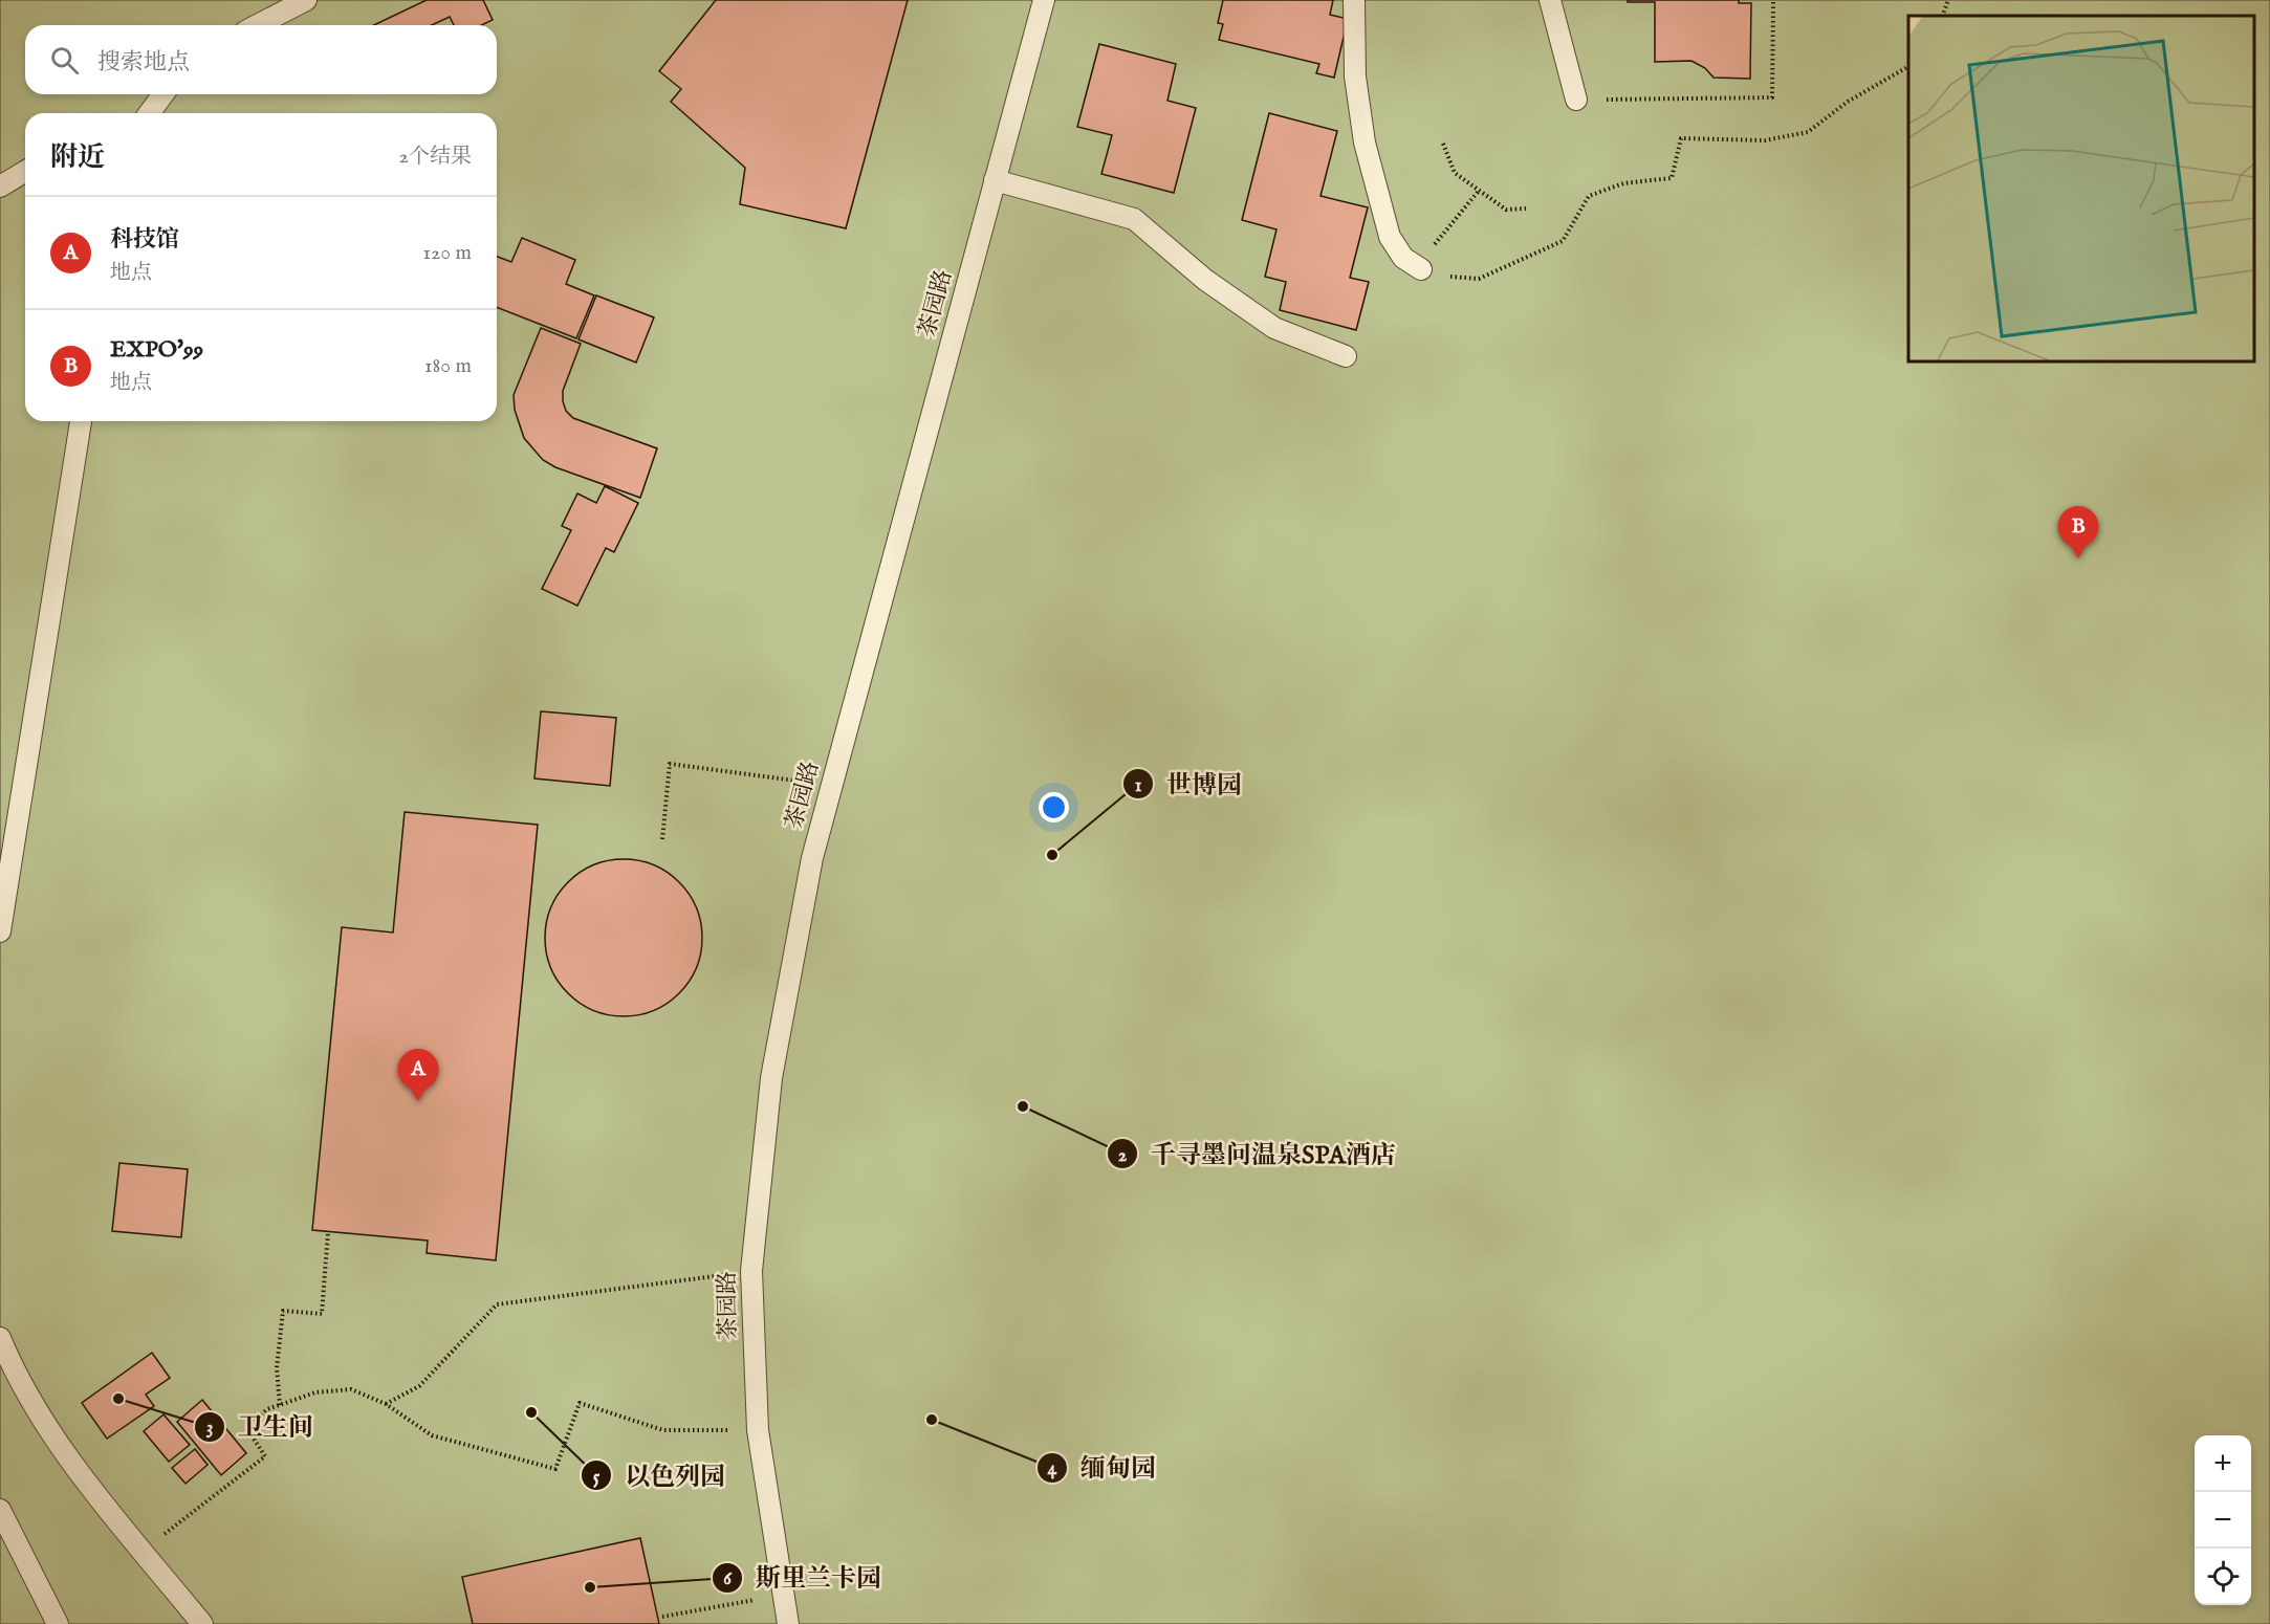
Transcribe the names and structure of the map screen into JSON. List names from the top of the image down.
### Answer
{
  "streets": {
    "lane": ["茶园路"]
  },
  "places": [
    "世博园",
    "千寻墨问温泉SPA酒店",
    "卫生间",
    "以色列园",
    "缅甸园",
    "斯里兰卡园"
  ],
  "page": {
    "search": "搜索地点",
    "heading": ["附近", "2个结果"],
    "list": [
      {
        "mark": "A",
        "name": "科技馆",
        "note": "地点",
        "value": "120 m"
      },
      {
        "mark": "B",
        "name": "EXPO'99",
        "note": "地点",
        "value": "180 m"
      }
    ],
    "pins": ["B", "A"],
    "map_buttons": ["+", "−"]
  }
}
